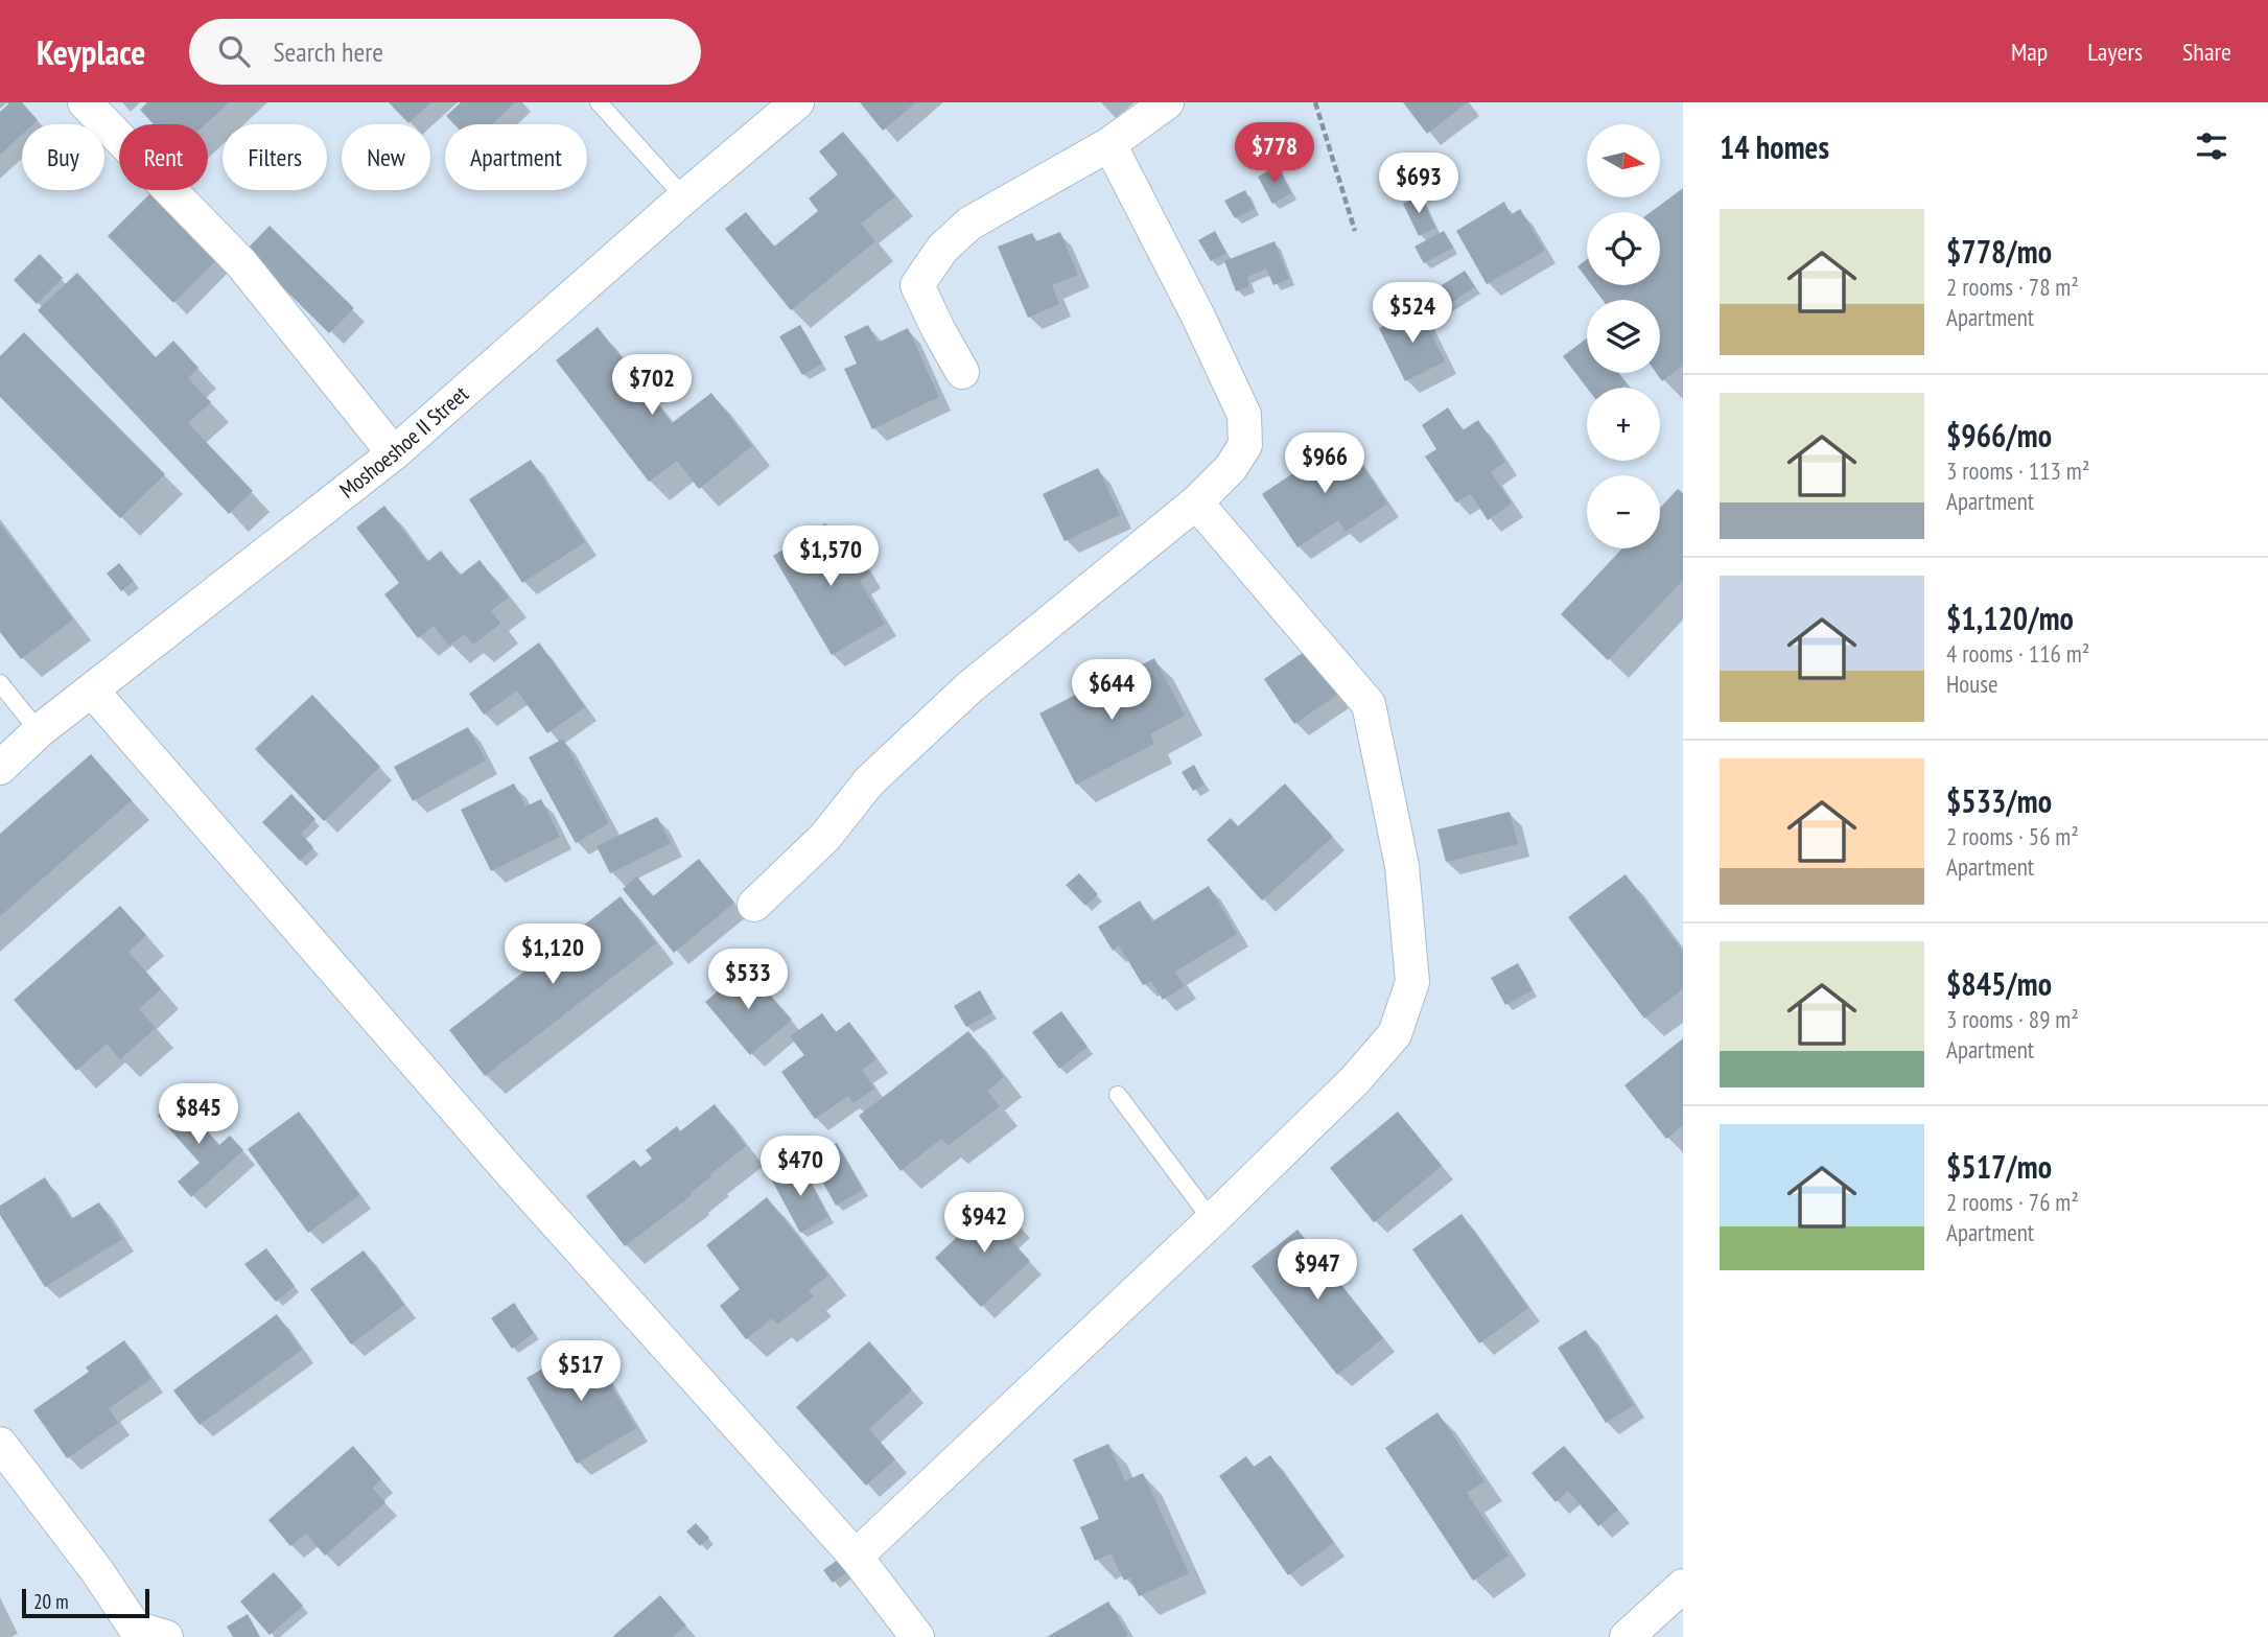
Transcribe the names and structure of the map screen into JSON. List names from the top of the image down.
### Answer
{
  "streets": {
    "street": ["Moshoeshoe II Street"]
  },
  "scale_bar": "20 m",
  "north": "right",
  "page": {
    "header": "Keyplace",
    "search": "Search here",
    "nav": ["Map", "Layers", "Share"],
    "heading": "14 homes",
    "price": [
      "$778",
      "$693",
      "$524",
      "$702",
      "$966",
      "$1,570",
      "$644",
      "$1,120",
      "$533",
      "$845",
      "$470",
      "$942",
      "$947",
      "$517"
    ],
    "map_buttons": ["+", "−"],
    "chip": [
      "Buy",
      "Rent",
      "Filters",
      "New",
      "Apartment"
    ],
    "list": [
      {
        "name": "$778/mo",
        "note": "2 rooms · 78 m² · Apartment"
      },
      {
        "name": "$966/mo",
        "note": "3 rooms · 113 m² · Apartment"
      },
      {
        "name": "$1,120/mo",
        "note": "4 rooms · 116 m² · House"
      },
      {
        "name": "$533/mo",
        "note": "2 rooms · 56 m² · Apartment"
      },
      {
        "name": "$845/mo",
        "note": "3 rooms · 89 m² · Apartment"
      },
      {
        "name": "$517/mo",
        "note": "2 rooms · 76 m² · Apartment"
      }
    ],
    "scale": "20 m"
  }
}
